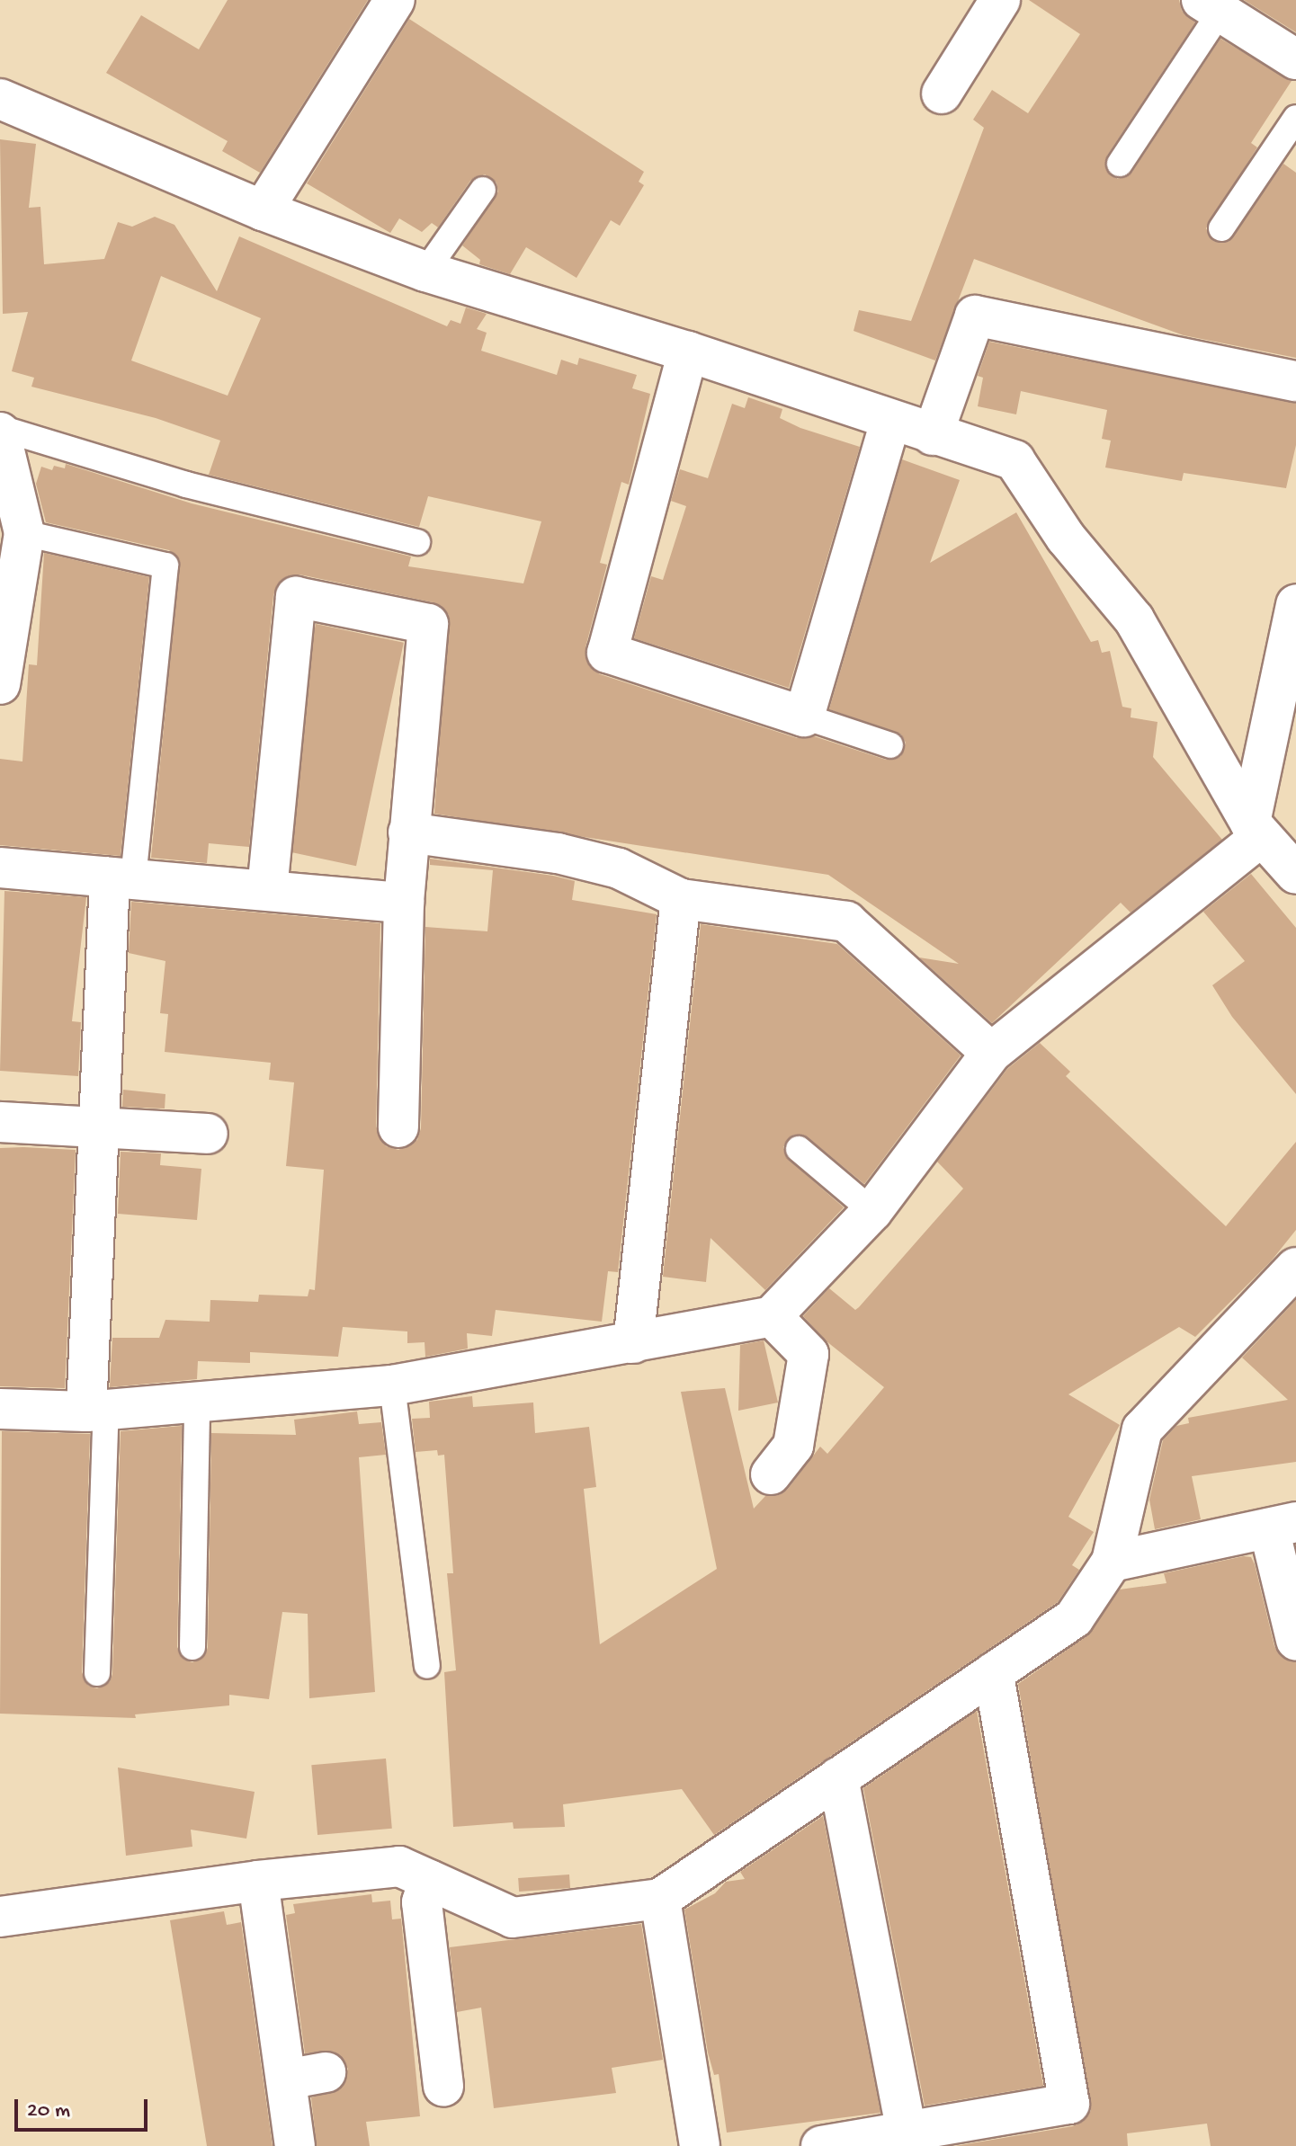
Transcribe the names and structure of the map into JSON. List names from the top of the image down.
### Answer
{
  "scale_bar": "20 m"
}
